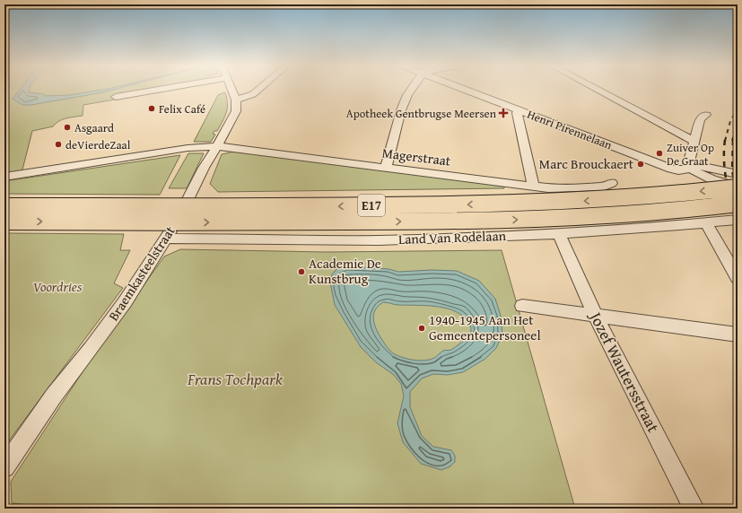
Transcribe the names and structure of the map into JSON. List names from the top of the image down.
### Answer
{
  "streets": {
    "highway": ["E17"],
    "street": [
      "Henri Pirennelaan",
      "Magerstraat",
      "Land Van Rodelaan",
      "Braemkasteelstraat",
      "Jozef Wautersstraat"
    ]
  },
  "crossings": [
    ["Magerstraat", "Braemkasteelstraat"],
    ["Land Van Rodelaan", "Braemkasteelstraat"],
    ["Land Van Rodelaan", "Jozef Wautersstraat"]
  ],
  "parks": ["Voordries", "Frans Tochpark"],
  "places": {
    "other": [
      "Felix Café",
      "Asgaard",
      "deVierdeZaal",
      "Zuiver Op De Graat",
      "Marc Brouckaert",
      "Academie De Kunstbrug",
      "1940-1945 Aan Het Gemeentepersoneel"
    ],
    "health": ["Apotheek Gentbrugse Meersen"]
  }
}
